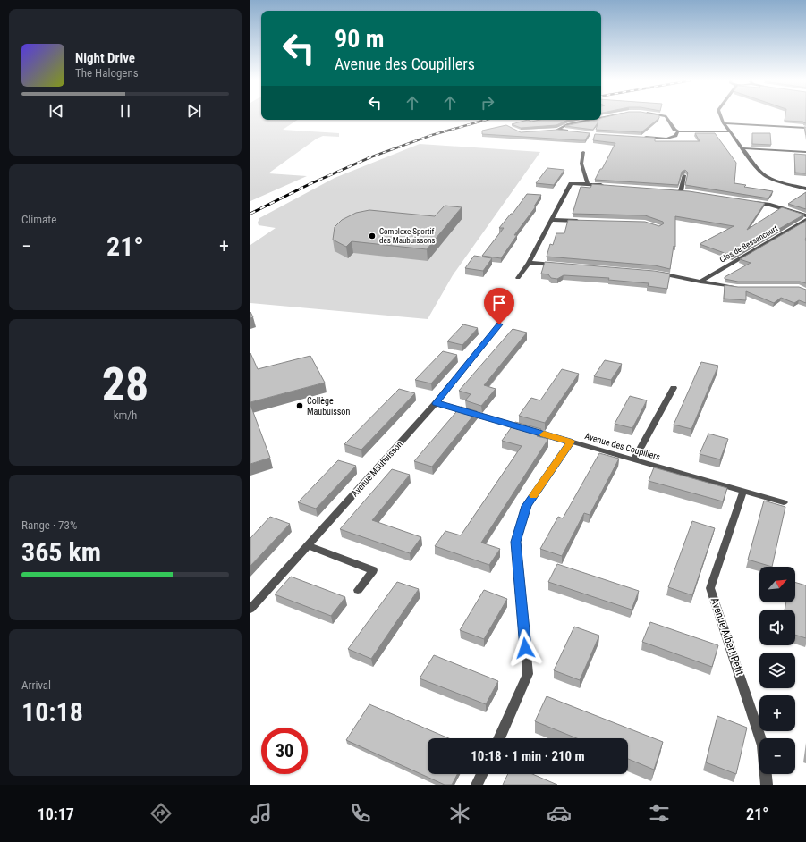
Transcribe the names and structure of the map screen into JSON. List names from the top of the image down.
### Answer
{
  "streets": {
    "street": [
      "Clos de Bessancourt",
      "Avenue des Coupillers",
      "Avenue Maubuisson",
      "Avenue Albert Petit"
    ]
  },
  "crossings": [
    ["Avenue des Coupillers", "Avenue Maubuisson"],
    ["Avenue des Coupillers", "Avenue Albert Petit"]
  ],
  "places": ["Complexe Sportif des Maubuissons", "Collège Maubuisson"],
  "north": "top right",
  "page": {
    "turn": ["90 m", "Avenue des Coupillers"],
    "song": ["Night Drive", "The Halogens"],
    "tile": [
      "Climate",
      ["28", "km/h"],
      ["Range · 73%", "365 km"],
      ["Arrival", "10:18"]
    ],
    "heat": ["−", "21°", "+"],
    "map_buttons": ["+", "−"],
    "limit": "30",
    "trip": "10:18 · 1 min · 210 m",
    "tabs": ["10:17", "21°"]
  }
}
